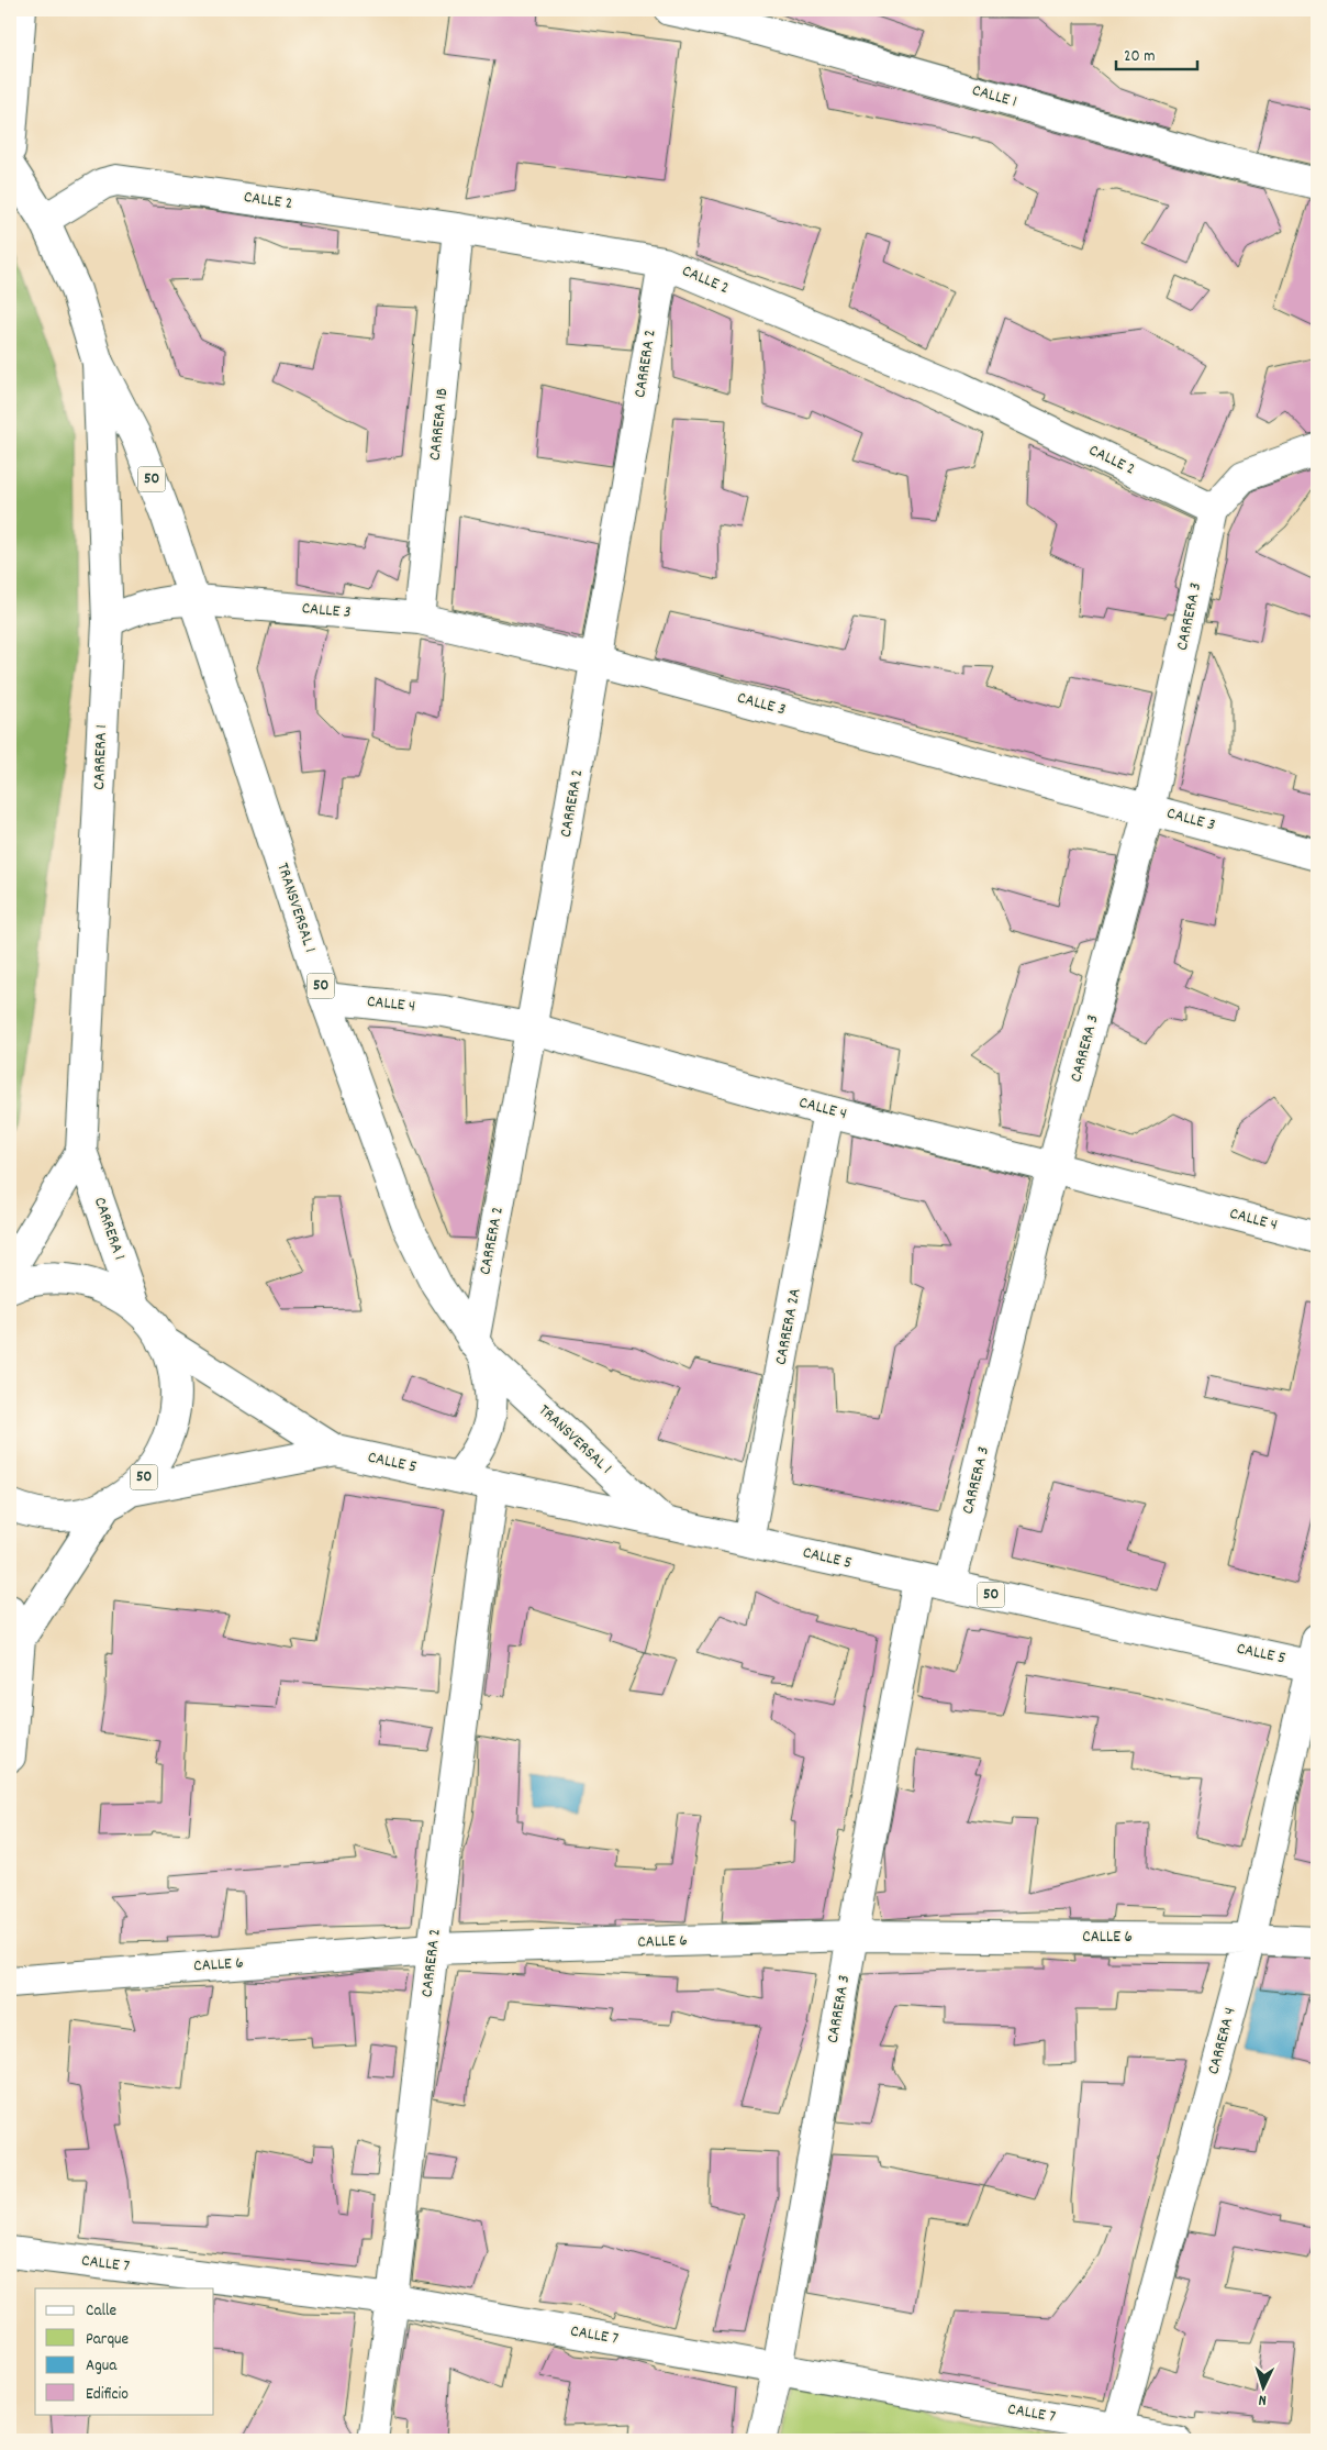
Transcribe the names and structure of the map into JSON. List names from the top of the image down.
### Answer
{
  "streets": {
    "main road": [
      "CALLE 1",
      "CALLE 2",
      "CARRERA 2",
      "CARRERA 1B",
      "50",
      "CALLE 3",
      "CARRERA 3",
      "CARRERA 1",
      "TRANSVERSAL 1",
      "CALLE 4",
      "CARRERA 2A",
      "CALLE 5",
      "CALLE 6",
      "CARRERA 4",
      "CALLE 7"
    ]
  },
  "crossings": [
    ["CALLE 2", "CARRERA 2"],
    ["CALLE 2", "CARRERA 1B"],
    ["CALLE 2", "50"],
    ["CALLE 2", "CARRERA 3"],
    ["CARRERA 2", "CALLE 3"],
    ["CARRERA 2", "TRANSVERSAL 1"],
    ["CARRERA 2", "CALLE 4"],
    ["CARRERA 2", "CALLE 5"],
    ["CARRERA 2", "CALLE 6"],
    ["CARRERA 2", "CALLE 7"],
    ["CARRERA 1B", "CALLE 3"],
    ["50", "CARRERA 1"],
    ["50", "TRANSVERSAL 1"],
    ["50", "CALLE 5"],
    ["CALLE 3", "CARRERA 3"],
    ["CALLE 3", "TRANSVERSAL 1"],
    ["CARRERA 3", "CALLE 4"],
    ["CARRERA 3", "CALLE 5"],
    ["CARRERA 3", "CALLE 6"],
    ["CARRERA 3", "CALLE 7"],
    ["CARRERA 1", "TRANSVERSAL 1"],
    ["TRANSVERSAL 1", "CALLE 4"],
    ["TRANSVERSAL 1", "CALLE 5"],
    ["CALLE 4", "CARRERA 2A"],
    ["CARRERA 2A", "CALLE 5"],
    ["CALLE 5", "CARRERA 4"],
    ["CALLE 6", "CARRERA 4"],
    ["CARRERA 4", "CALLE 7"]
  ],
  "legend": [
    "Calle",
    "Parque",
    "Agua",
    "Edificio"
  ],
  "scale_bar": "20 m",
  "north": "bottom"
}
